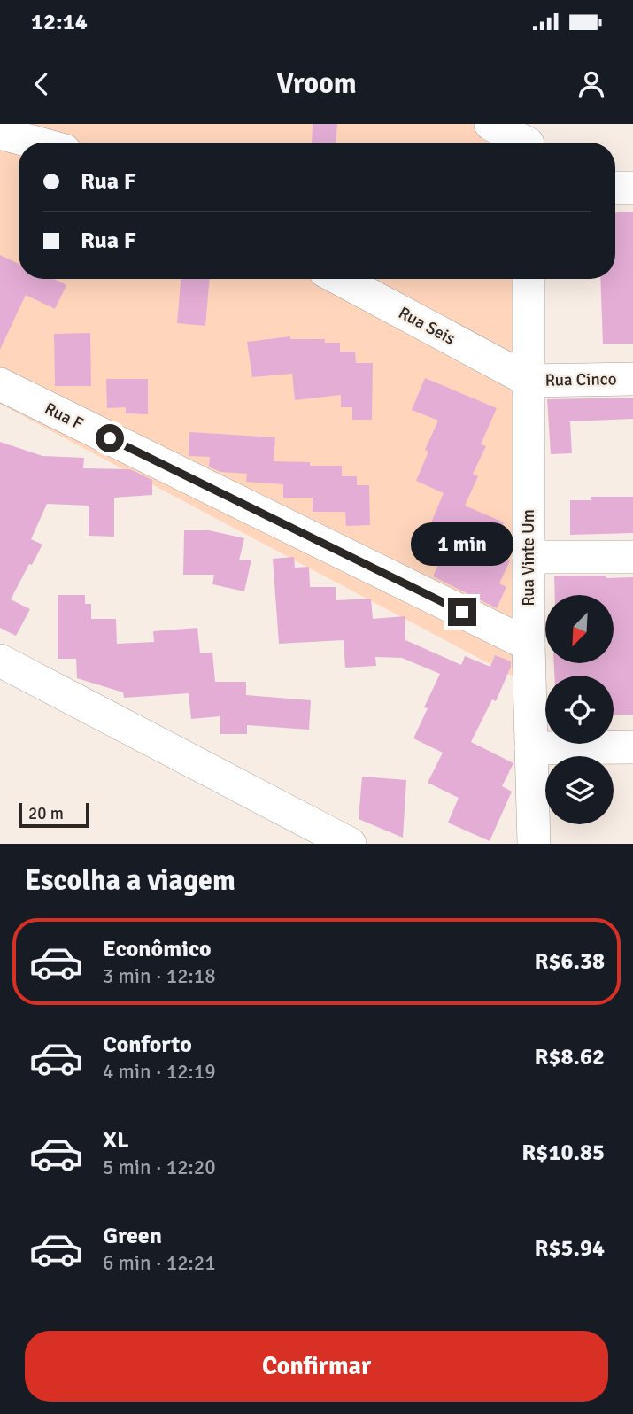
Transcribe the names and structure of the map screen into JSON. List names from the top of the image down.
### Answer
{
  "streets": {
    "street": [
      "Rua Seis",
      "Rua Cinco",
      "Rua F",
      "Rua Vinte Um"
    ]
  },
  "crossings": [
    ["Rua Seis", "Rua Cinco"],
    ["Rua Seis", "Rua Vinte Um"],
    ["Rua Cinco", "Rua Vinte Um"],
    ["Rua F", "Rua Vinte Um"]
  ],
  "scale_bar": "20 m",
  "north": "bottom left",
  "page": {
    "status": "12:14",
    "header": "Vroom",
    "banner": ["Rua F", "Rua F"],
    "bubble": "1 min",
    "scale": "20 m",
    "heading": "Escolha a viagem",
    "list": [
      {
        "name": "Econômico",
        "note": "3 min · 12:18",
        "value": "R$6.38"
      },
      {
        "name": "Conforto",
        "note": "4 min · 12:19",
        "value": "R$8.62"
      },
      {
        "name": "XL",
        "note": "5 min · 12:20",
        "value": "R$10.85"
      },
      {
        "name": "Green",
        "note": "6 min · 12:21",
        "value": "R$5.94"
      }
    ],
    "buttons": "Confirmar"
  }
}
